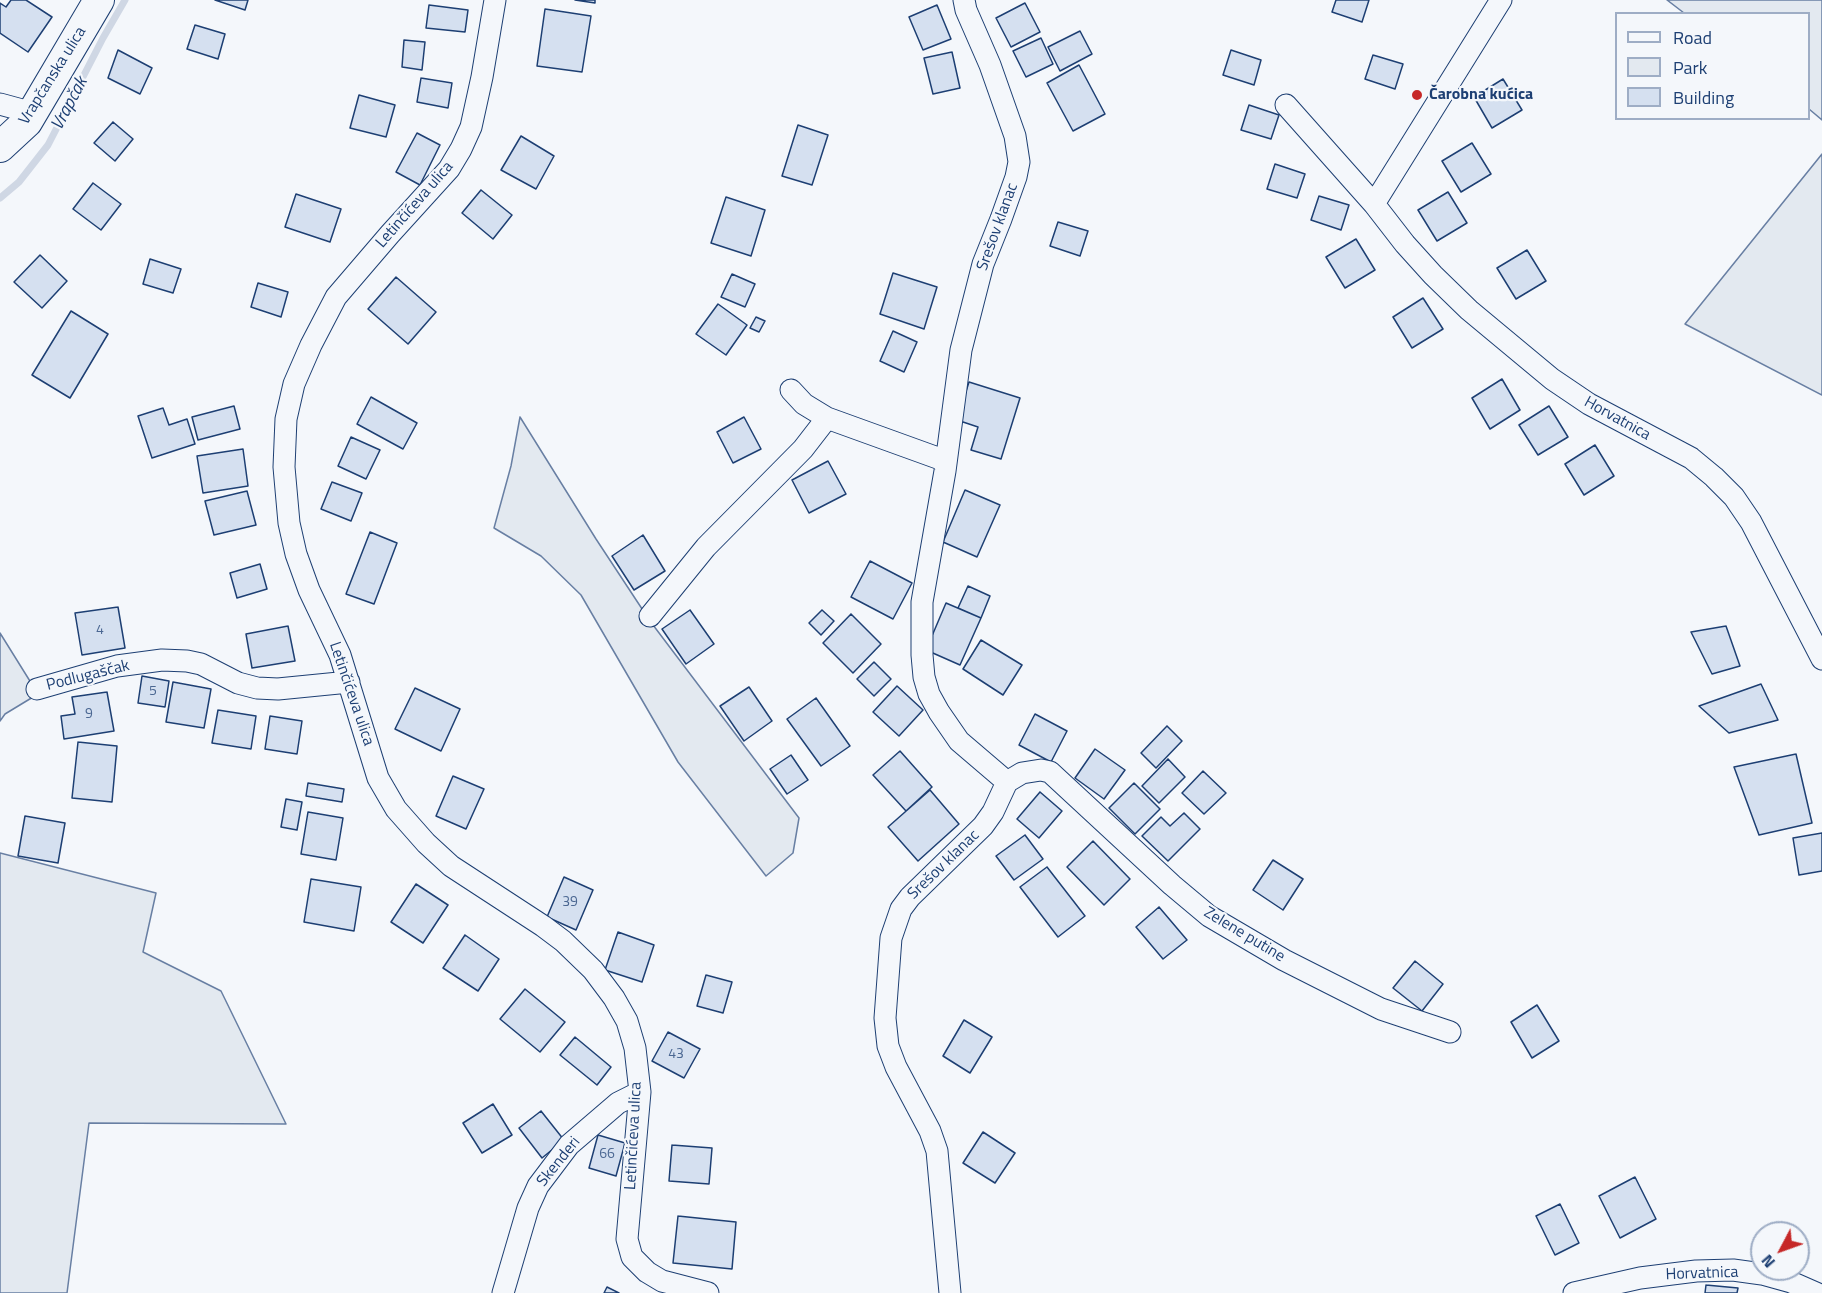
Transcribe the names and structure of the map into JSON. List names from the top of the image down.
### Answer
{
  "streets": {
    "street": [
      "Vrapčanska ulica",
      "Letinčićeva ulica",
      "Srešov klanac",
      "Horvatnica",
      "Podlugaščak",
      "Zelene putine",
      "Skenderi"
    ]
  },
  "crossings": [
    ["Letinčićeva ulica", "Podlugaščak"],
    ["Letinčićeva ulica", "Skenderi"],
    ["Srešov klanac", "Zelene putine"]
  ],
  "water": ["Vrapčak"],
  "places": ["Čarobna kućica"],
  "house_numbers": [
    "4",
    "5",
    "9",
    "39",
    "43",
    "66"
  ],
  "legend": ["Road", "Park", "Building"],
  "north": "bottom left"
}
